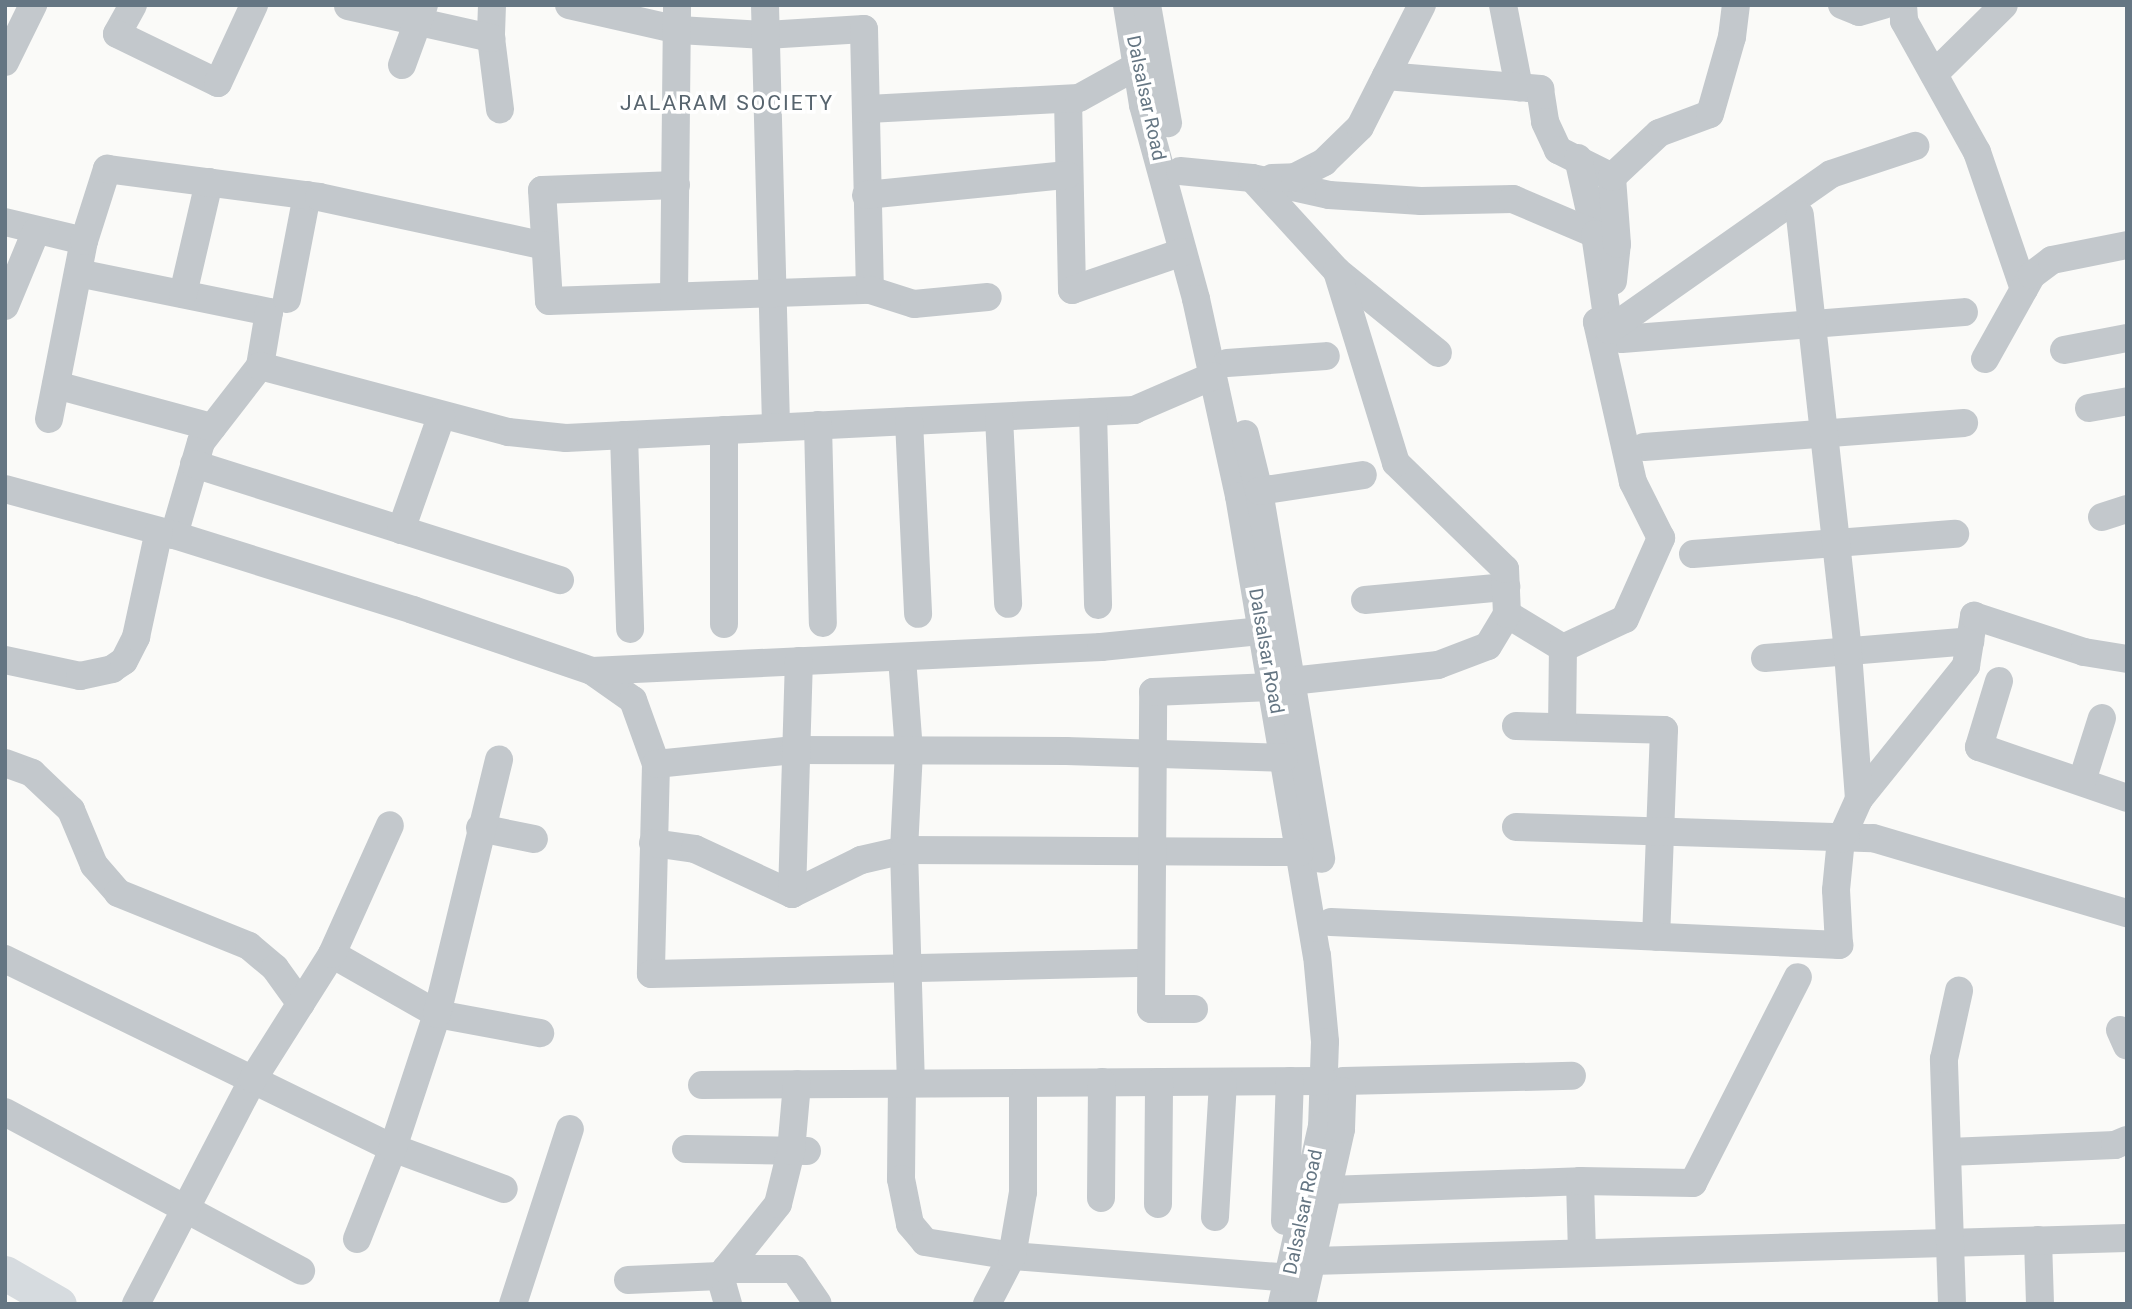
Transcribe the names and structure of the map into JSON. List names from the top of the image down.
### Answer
{
  "streets": {
    "street": ["Dalsalsar Road"]
  },
  "districts": ["JALARAM SOCIETY"]
}
